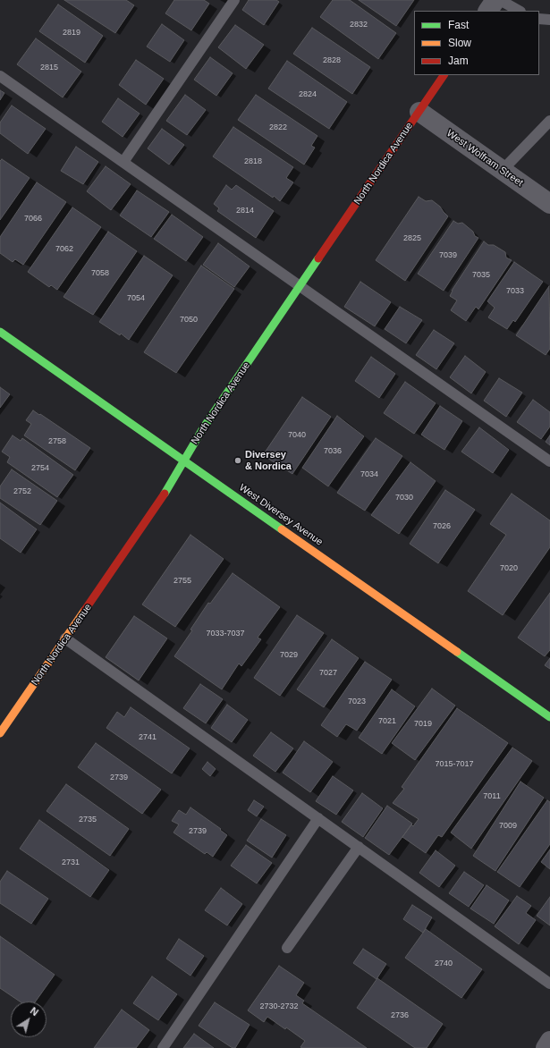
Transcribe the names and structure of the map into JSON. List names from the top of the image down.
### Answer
{
  "streets": {
    "street": ["West Wolfram Street", "North Nordica Avenue", "West Diversey Avenue"]
  },
  "crossings": [
    ["West Wolfram Street", "North Nordica Avenue"],
    ["North Nordica Avenue", "West Diversey Avenue"]
  ],
  "places": ["Diversey & Nordica"],
  "house_numbers": [
    "2832",
    "2819",
    "2828",
    "2815",
    "2824",
    "2822",
    "2818",
    "2814",
    "7066",
    "2825",
    "7062",
    "7039",
    "7058",
    "7035",
    "7033",
    "7054",
    "7050",
    "7040",
    "2758",
    "7036",
    "2754",
    "7034",
    "2752",
    "7030",
    "7026",
    "7020",
    "2755",
    "7033-7037",
    "7029",
    "7027",
    "7023",
    "7021",
    "7019",
    "2741",
    "7015-7017",
    "2739",
    "7011",
    "2735",
    "7009",
    "2739",
    "2731",
    "2740",
    "2730-2732",
    "2736"
  ],
  "legend": ["Fast", "Slow", "Jam"],
  "north": "top right"
}
